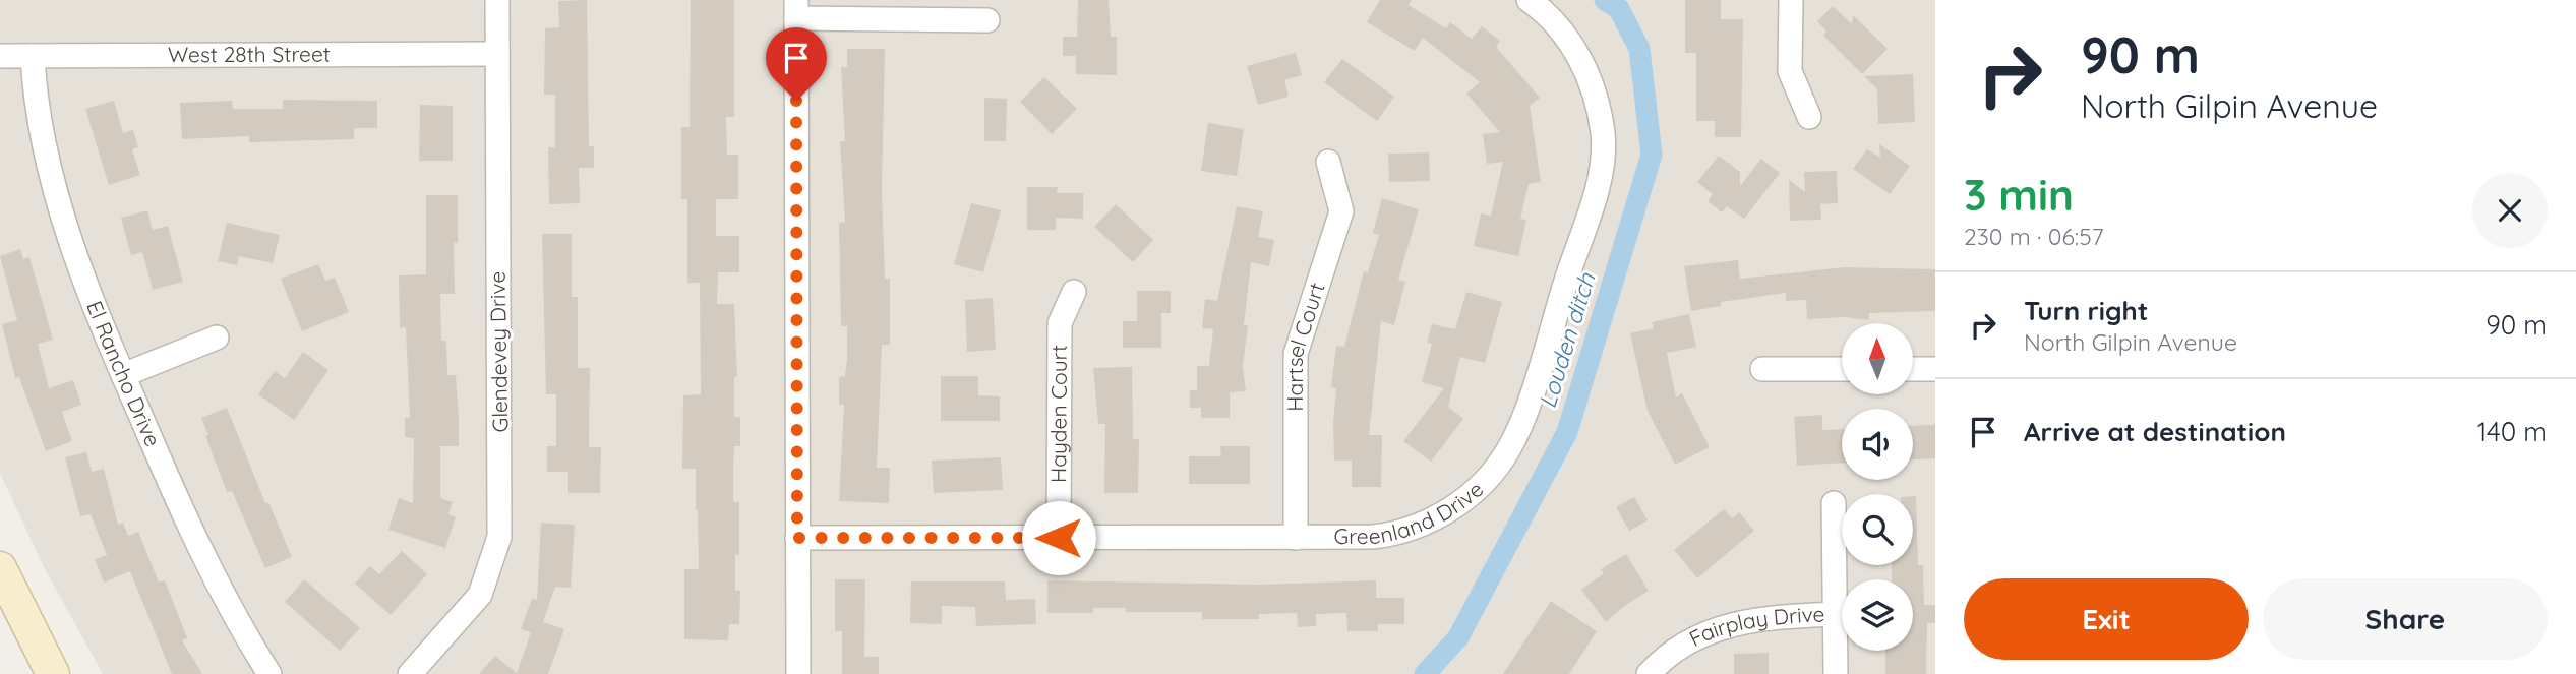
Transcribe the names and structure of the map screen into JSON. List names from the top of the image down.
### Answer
{
  "streets": {
    "street": [
      "West 28th Street",
      "Hartsel Court",
      "Glendevey Drive",
      "El Rancho Drive",
      "Hayden Court",
      "Greenland Drive",
      "Fairplay Drive"
    ]
  },
  "crossings": [
    ["West 28th Street", "Glendevey Drive"],
    ["West 28th Street", "El Rancho Drive"],
    ["Hartsel Court", "Greenland Drive"],
    ["Hayden Court", "Greenland Drive"]
  ],
  "water": ["Louden ditch"],
  "north": "top",
  "page": {
    "turn": ["90 m", "North Gilpin Avenue"],
    "heading": ["3 min", "230 m · 06:57"],
    "list": [
      {
        "name": "Turn right",
        "note": "North Gilpin Avenue",
        "value": "90 m"
      },
      {
        "name": "Arrive at destination",
        "value": "140 m"
      }
    ],
    "buttons": ["Exit", "Share"]
  }
}
